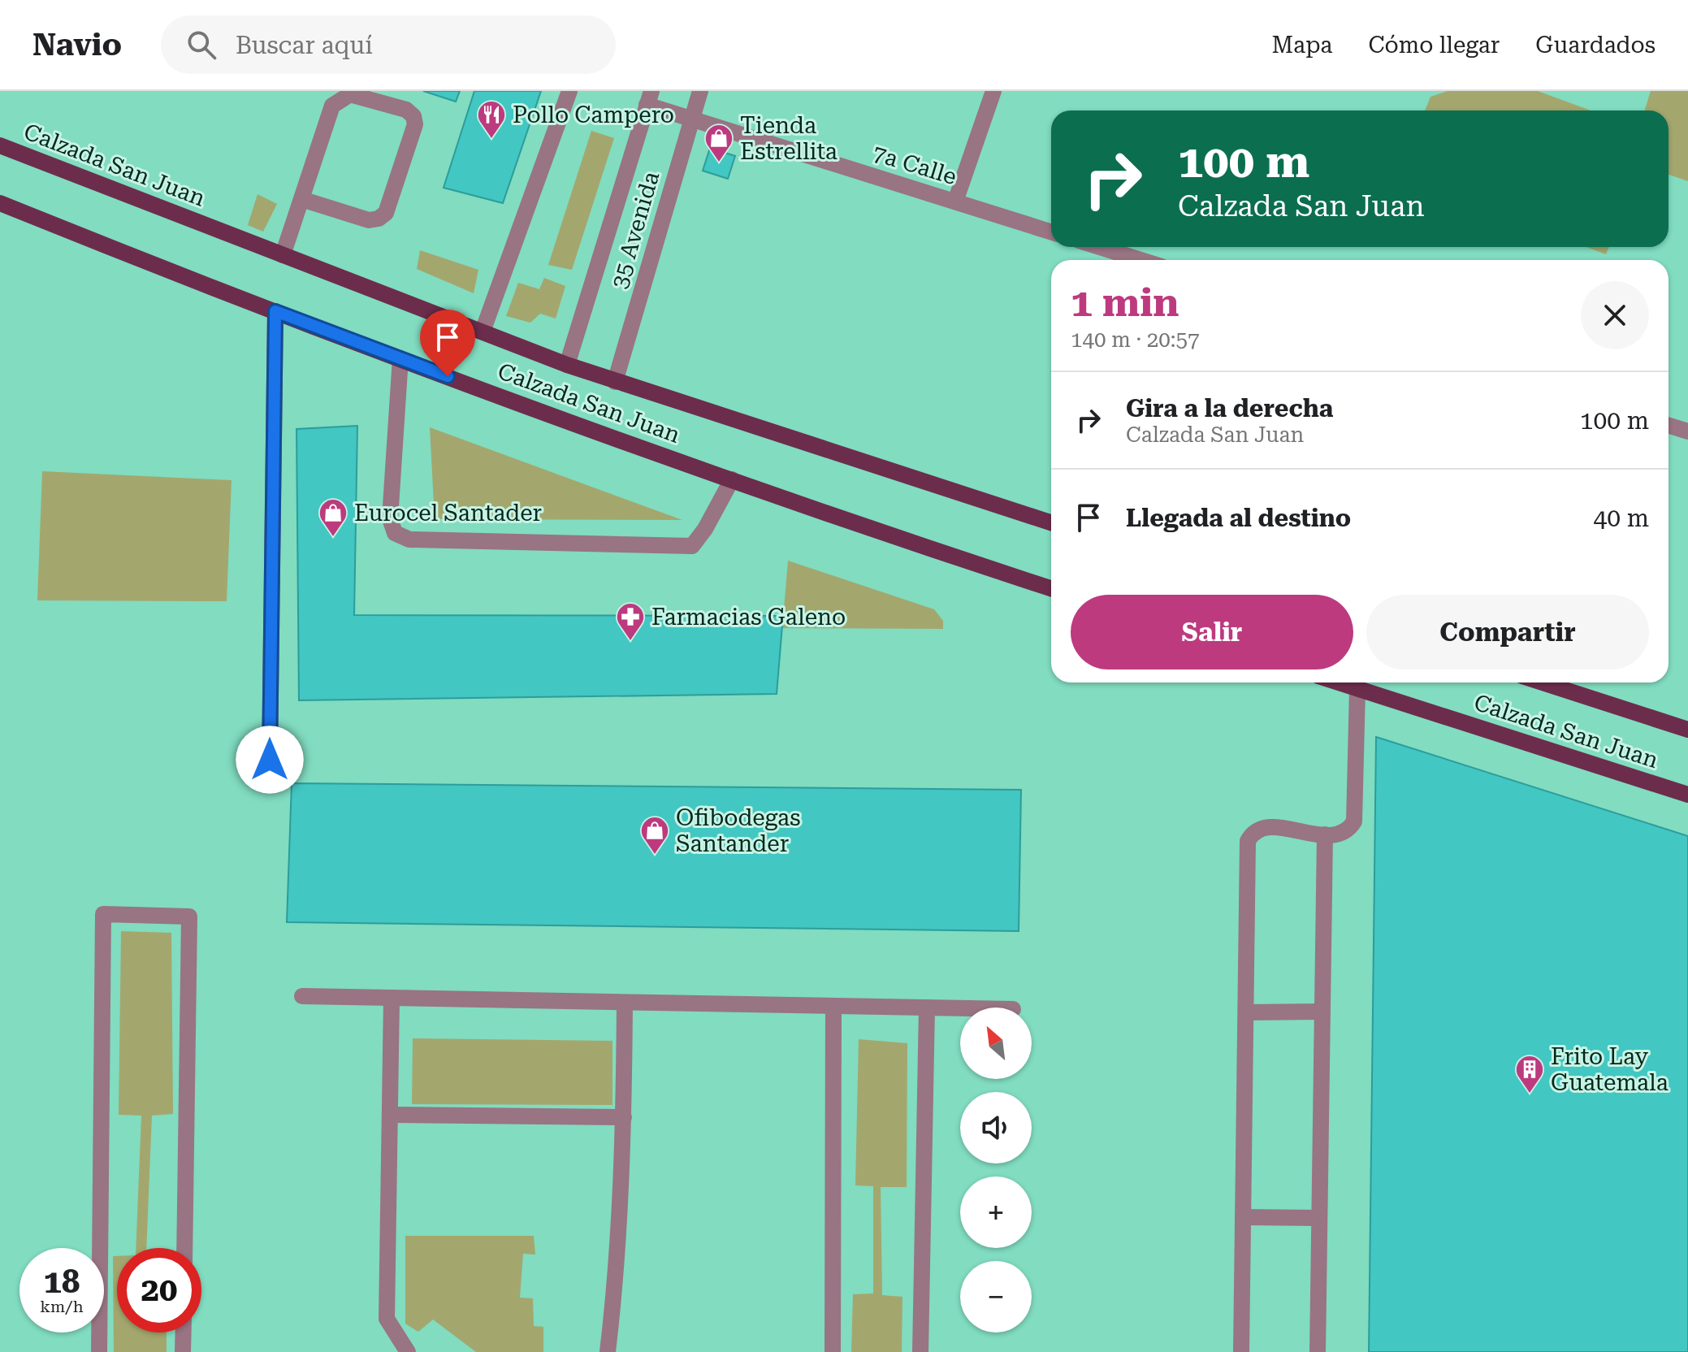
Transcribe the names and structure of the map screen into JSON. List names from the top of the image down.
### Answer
{
  "streets": {
    "main road": ["Calzada San Juan"],
    "street": ["7a Calle", "35 Avenida"]
  },
  "crossings": [
    ["Calzada San Juan", "35 Avenida"],
    ["7a Calle", "35 Avenida"]
  ],
  "places": {
    "restaurant": ["Pollo Campero"],
    "shop": ["Tienda Estrellita", "Eurocel Santader", "Ofibodegas Santander"],
    "pharmacy": ["Farmacias Galeno"],
    "building": ["Frito Lay Guatemala"]
  },
  "north": "top left",
  "page": {
    "header": "Navio",
    "search": "Buscar aquí",
    "nav": ["Mapa", "Cómo llegar", "Guardados"],
    "turn": ["100 m", "Calzada San Juan"],
    "heading": ["1 min", "140 m · 20:57"],
    "list": [
      {
        "name": "Gira a la derecha",
        "note": "Calzada San Juan",
        "value": "100 m"
      },
      {
        "name": "Llegada al destino",
        "value": "40 m"
      }
    ],
    "buttons": ["Salir", "Compartir"],
    "map_buttons": ["+", "−"],
    "speed": "18 km/h",
    "limit": "20"
  }
}
